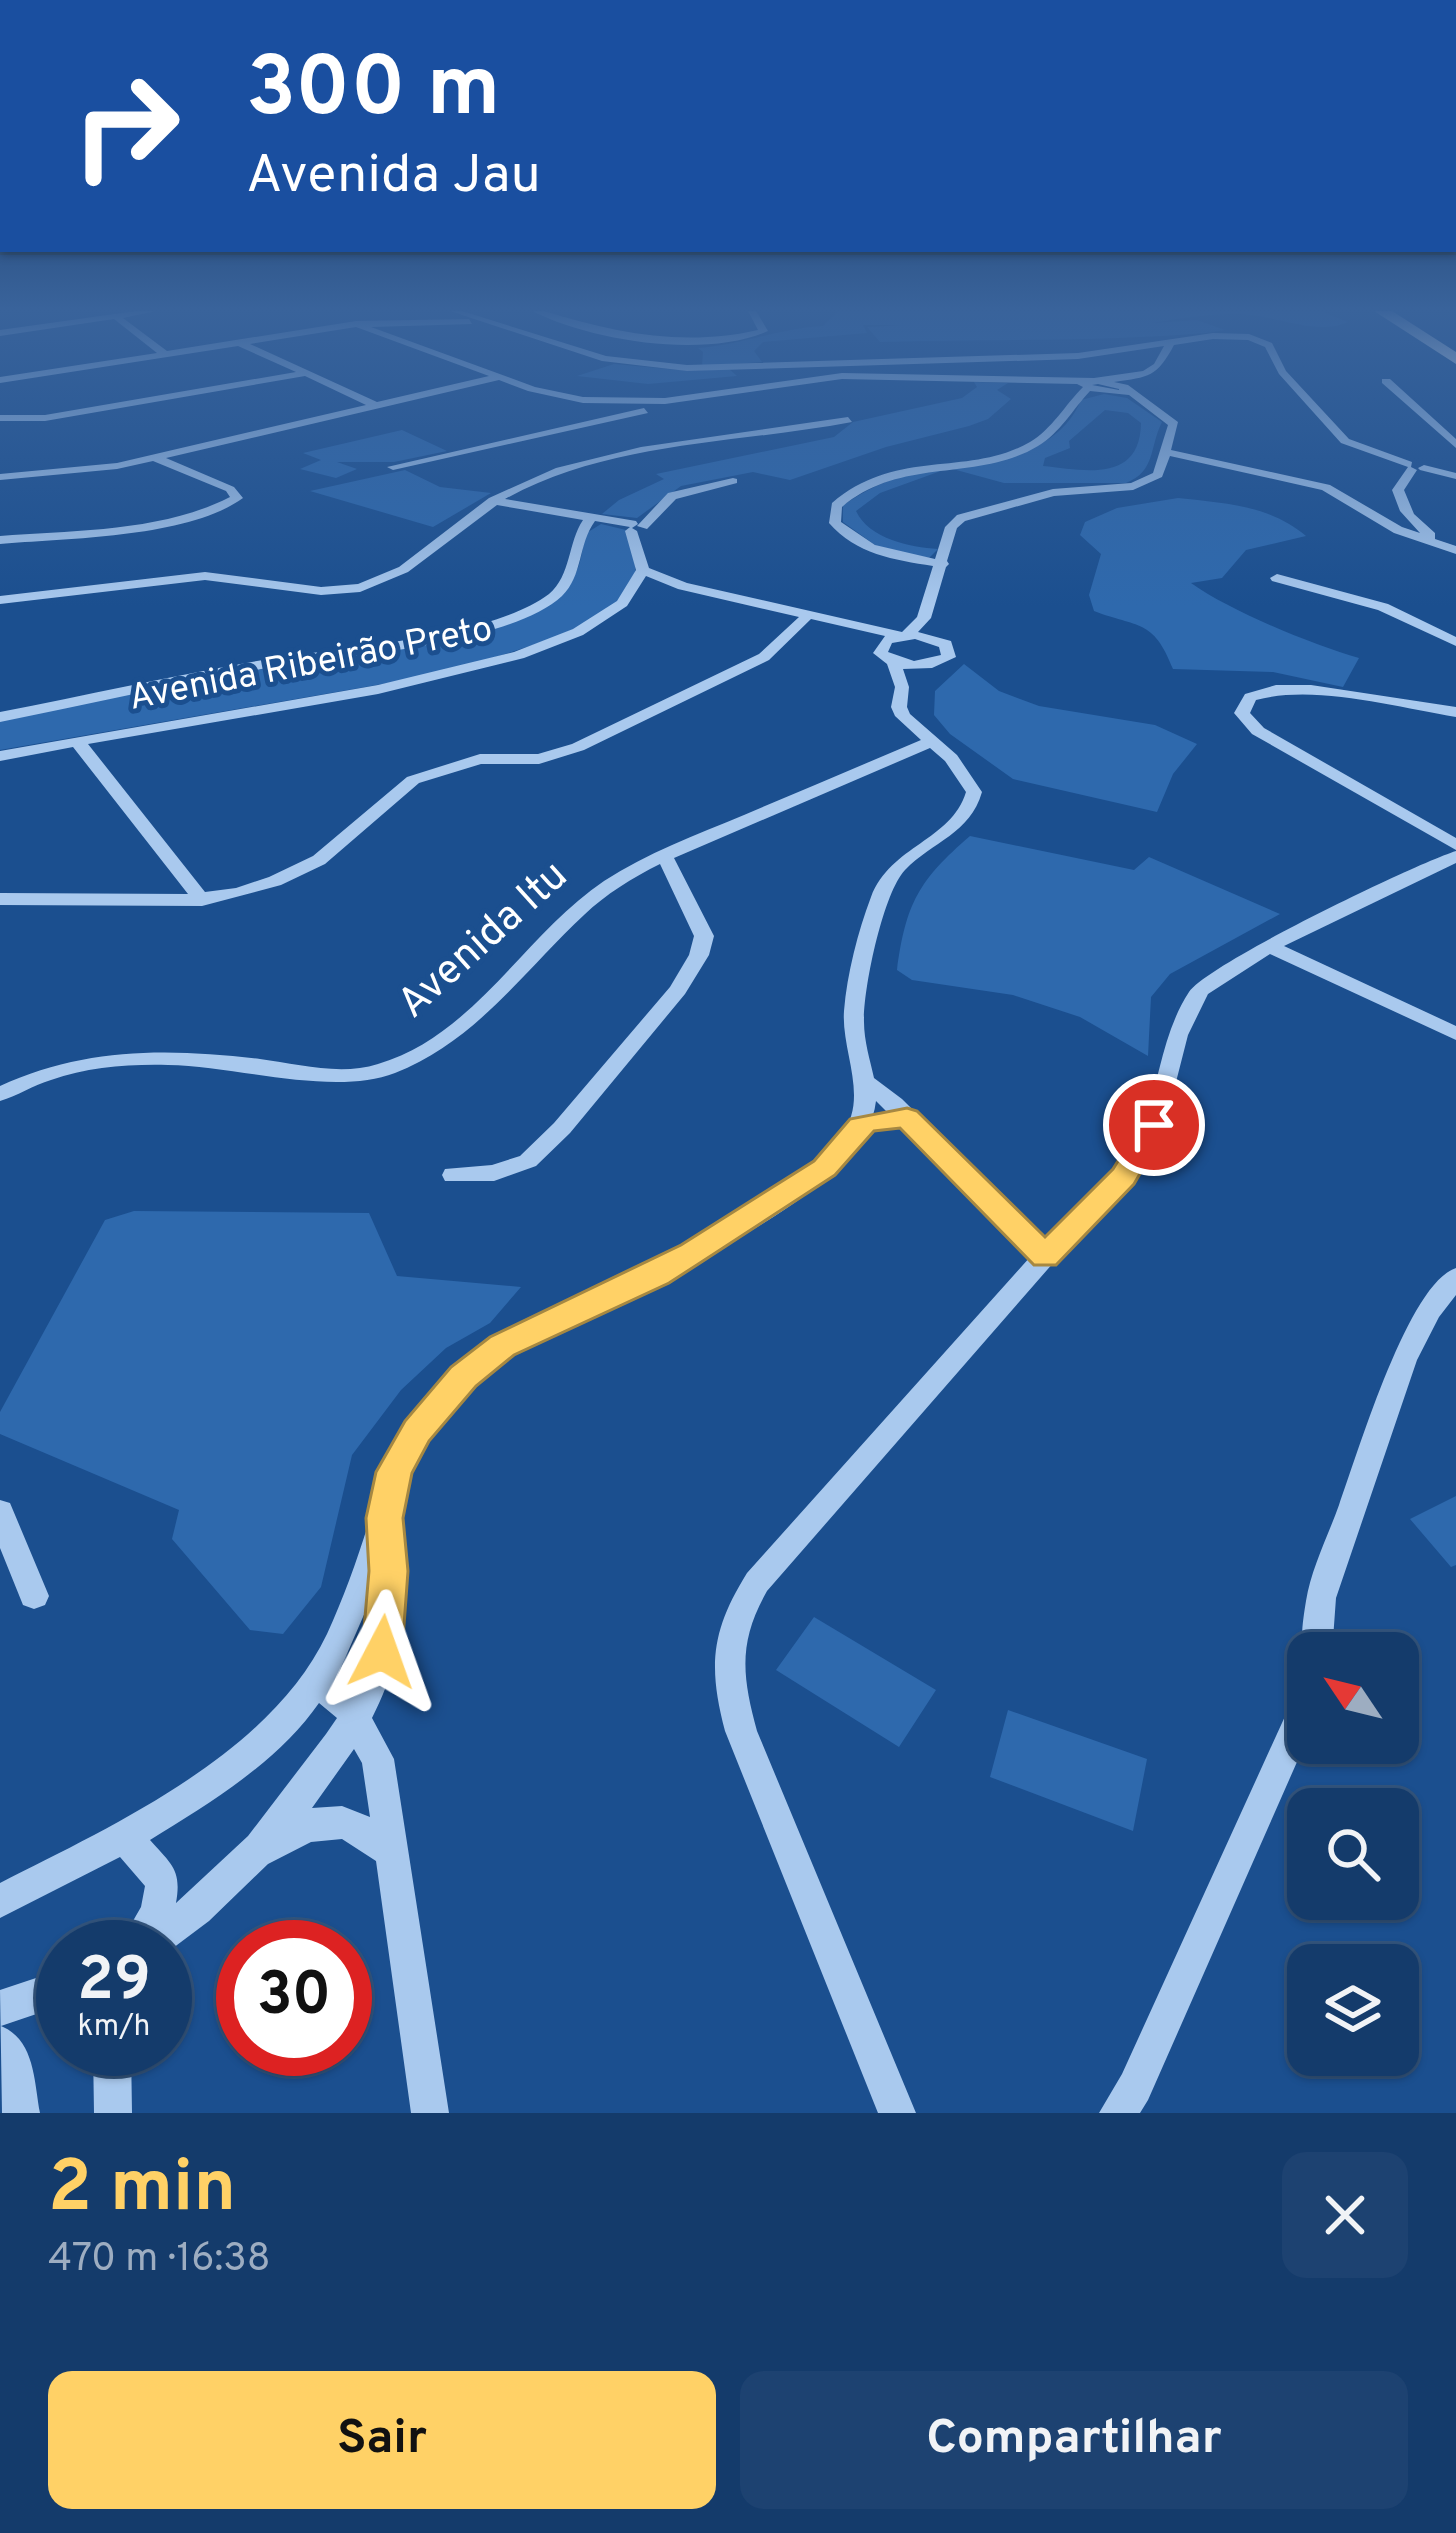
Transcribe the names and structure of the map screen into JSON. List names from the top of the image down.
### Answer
{
  "streets": {
    "street": ["Avenida Ribeirão Preto", "Avenida Itu"]
  },
  "north": "top left",
  "page": {
    "turn": ["300 m", "Avenida Jau"],
    "speed": "29 km/h",
    "limit": "30",
    "heading": ["2 min", "470 m · 16:38"],
    "buttons": ["Sair", "Compartilhar"]
  }
}
